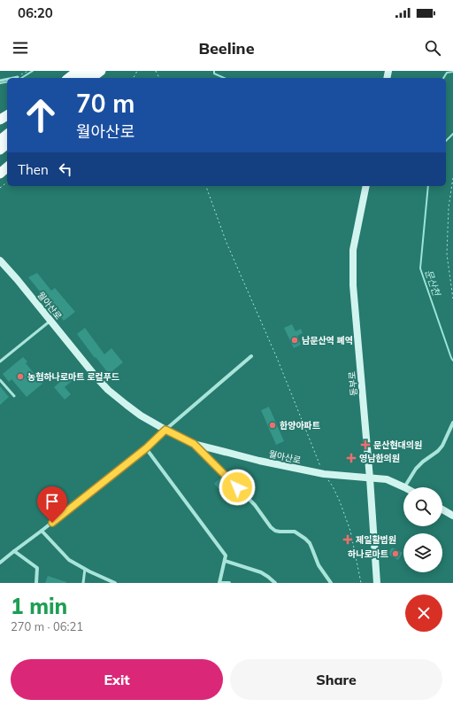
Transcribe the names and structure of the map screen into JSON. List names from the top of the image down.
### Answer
{
  "streets": {
    "main road": ["월아산로", "동부로"]
  },
  "crossings": [
    ["월아산로", "동부로"]
  ],
  "water": ["문산천"],
  "places": {
    "other": [
      "남문산역 폐역",
      "농협하나로마트 로컬푸드",
      "한양아파트",
      "하나로마트"
    ],
    "health": ["문산현대의원", "영남한의원", "제일활법원"]
  },
  "page": {
    "status": "06:20",
    "header": "Beeline",
    "turn": ["70 m", "월아산로"],
    "then": "Then",
    "heading": ["1 min", "270 m · 06:21"],
    "buttons": ["Exit", "Share"]
  }
}
